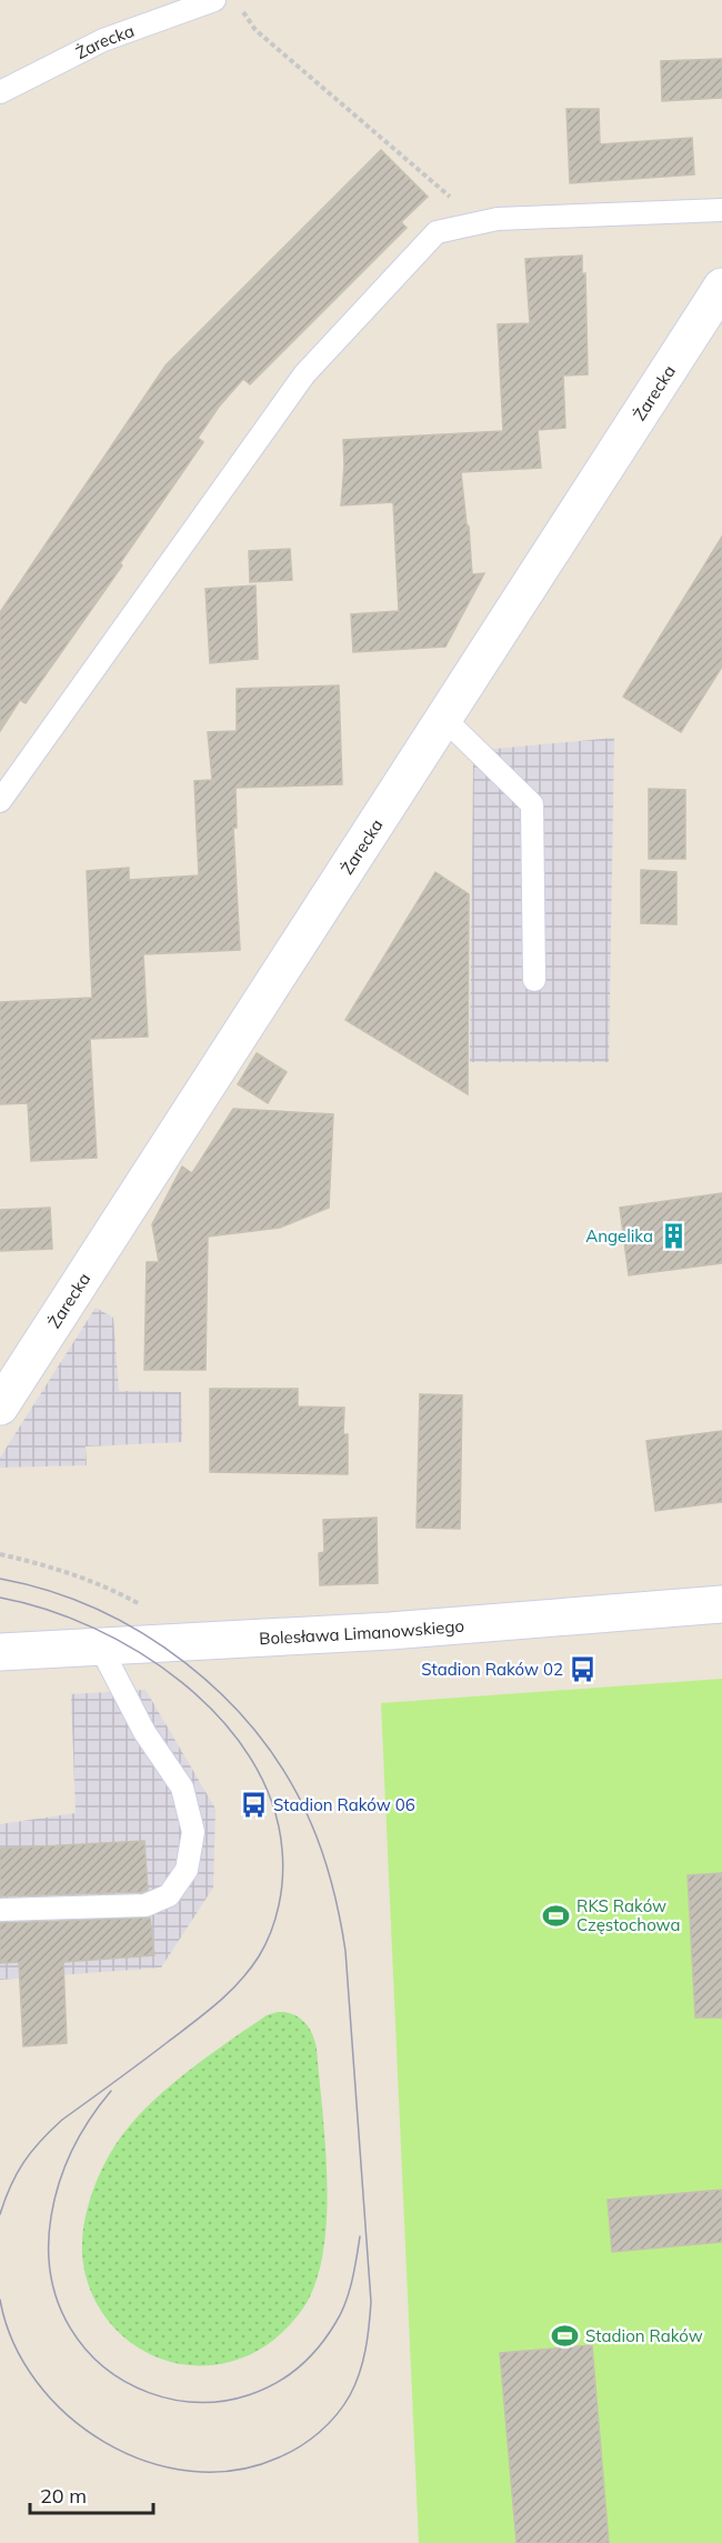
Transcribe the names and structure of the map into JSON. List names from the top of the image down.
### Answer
{
  "streets": {
    "street": ["Żarecka", "Bolesława Limanowskiego"]
  },
  "places": {
    "building": ["Angelika"],
    "bus stop": ["Stadion Raków 02", "Stadion Raków 06"],
    "sports": ["RKS Raków Częstochowa", "Stadion Raków"]
  },
  "scale_bar": "20 m"
}
